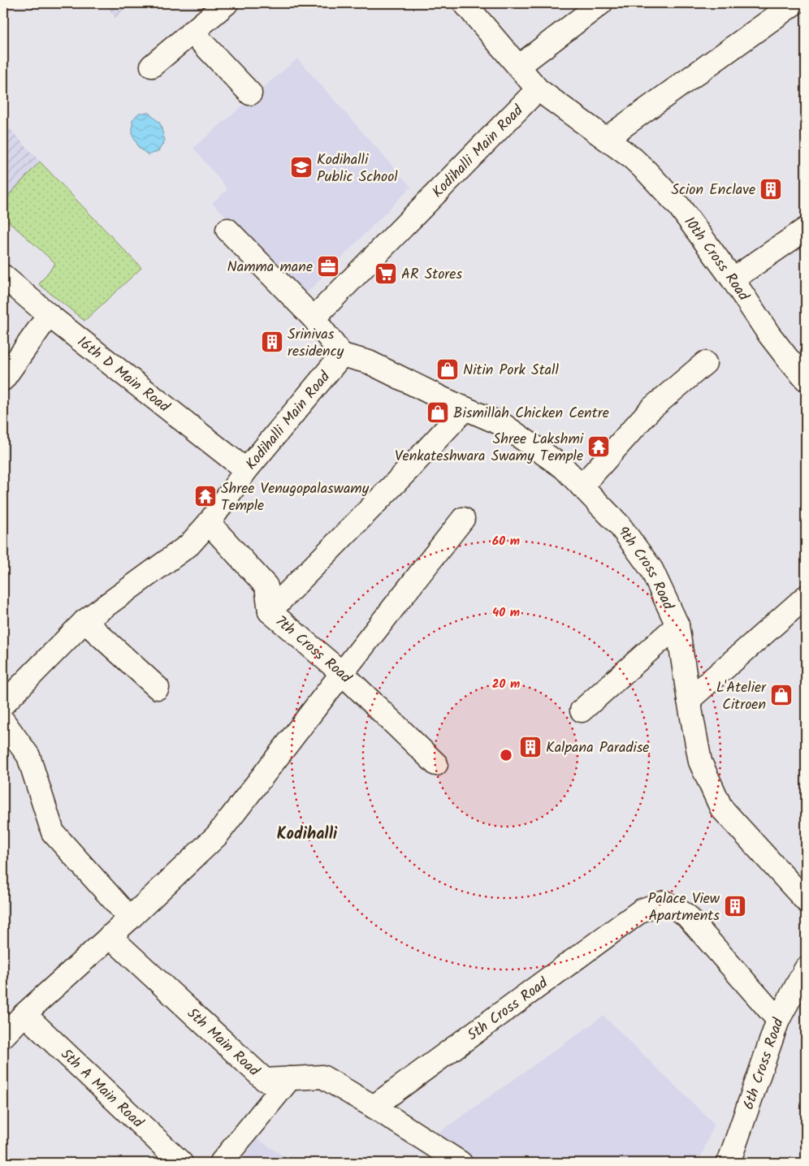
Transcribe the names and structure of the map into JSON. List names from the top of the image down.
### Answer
{
  "streets": {
    "street": [
      "Kodihalli Main Road",
      "10th Cross Road",
      "16th D Main Road",
      "9th Cross Road",
      "7th Cross Road",
      "5th Cross Road",
      "5th Main Road",
      "6th Cross Road",
      "5th A Main Road"
    ]
  },
  "crossings": [
    ["Kodihalli Main Road", "10th Cross Road"],
    ["Kodihalli Main Road", "16th D Main Road"],
    ["Kodihalli Main Road", "9th Cross Road"],
    ["Kodihalli Main Road", "7th Cross Road"],
    ["5th Cross Road", "5th Main Road"],
    ["5th Cross Road", "6th Cross Road"]
  ],
  "districts": ["Kodihalli"],
  "places": {
    "school or university": ["Kodihalli Public School"],
    "building": [
      "Scion Enclave",
      "Srinivas residency",
      "Kalpana Paradise",
      "Palace View Apartments"
    ],
    "office": ["Namma mane"],
    "supermarket": ["AR Stores"],
    "shop": ["Nitin Pork Stall", "Bismillah Chicken Centre", "L'Atelier Citroen"],
    "temple": ["Shree Lakshmi Venkateshwara Swamy Temple", "Shree Venugopalaswamy Temple"]
  },
  "rings": ["60 m", "40 m", "20 m"]
}
